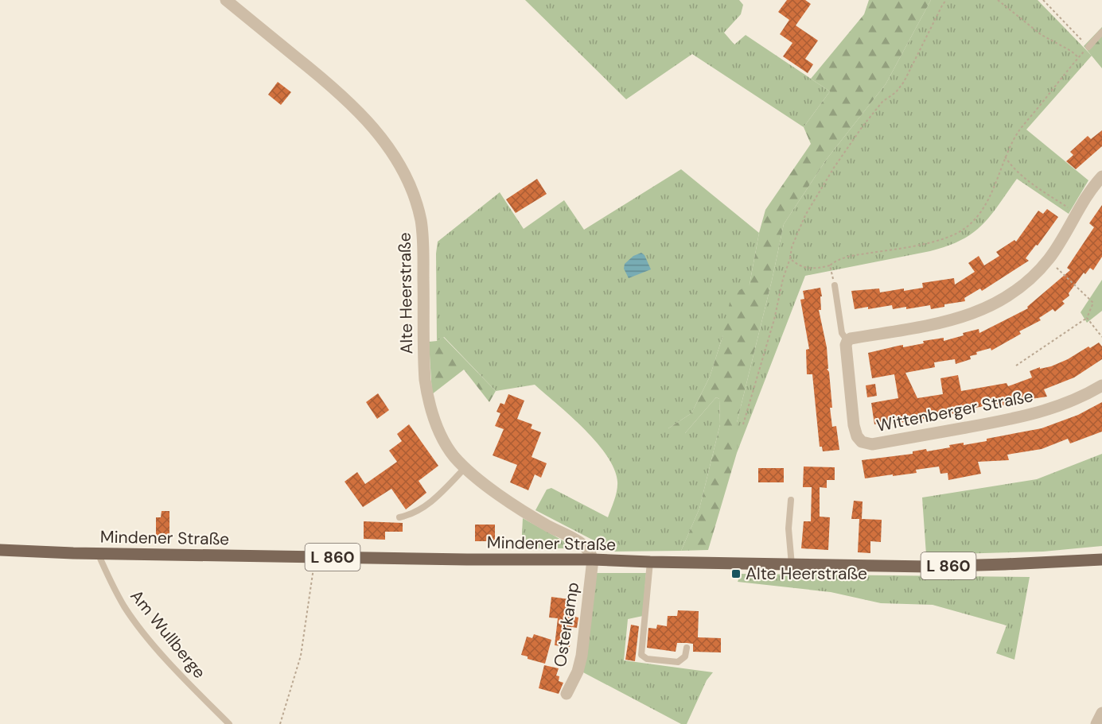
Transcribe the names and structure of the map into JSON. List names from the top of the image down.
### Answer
{
  "streets": {
    "main road": ["Mindener Straße", "L 860"],
    "street": ["Alte Heerstraße", "Wittenberger Straße", "Osterkamp"],
    "lane": ["Am Wullberge"]
  },
  "crossings": [
    ["Alte Heerstraße", "Mindener Straße"],
    ["Alte Heerstraße", "Osterkamp"],
    ["Mindener Straße", "Osterkamp"],
    ["Mindener Straße", "Am Wullberge"]
  ],
  "places": {
    "transit": ["Alte Heerstraße"]
  }
}
